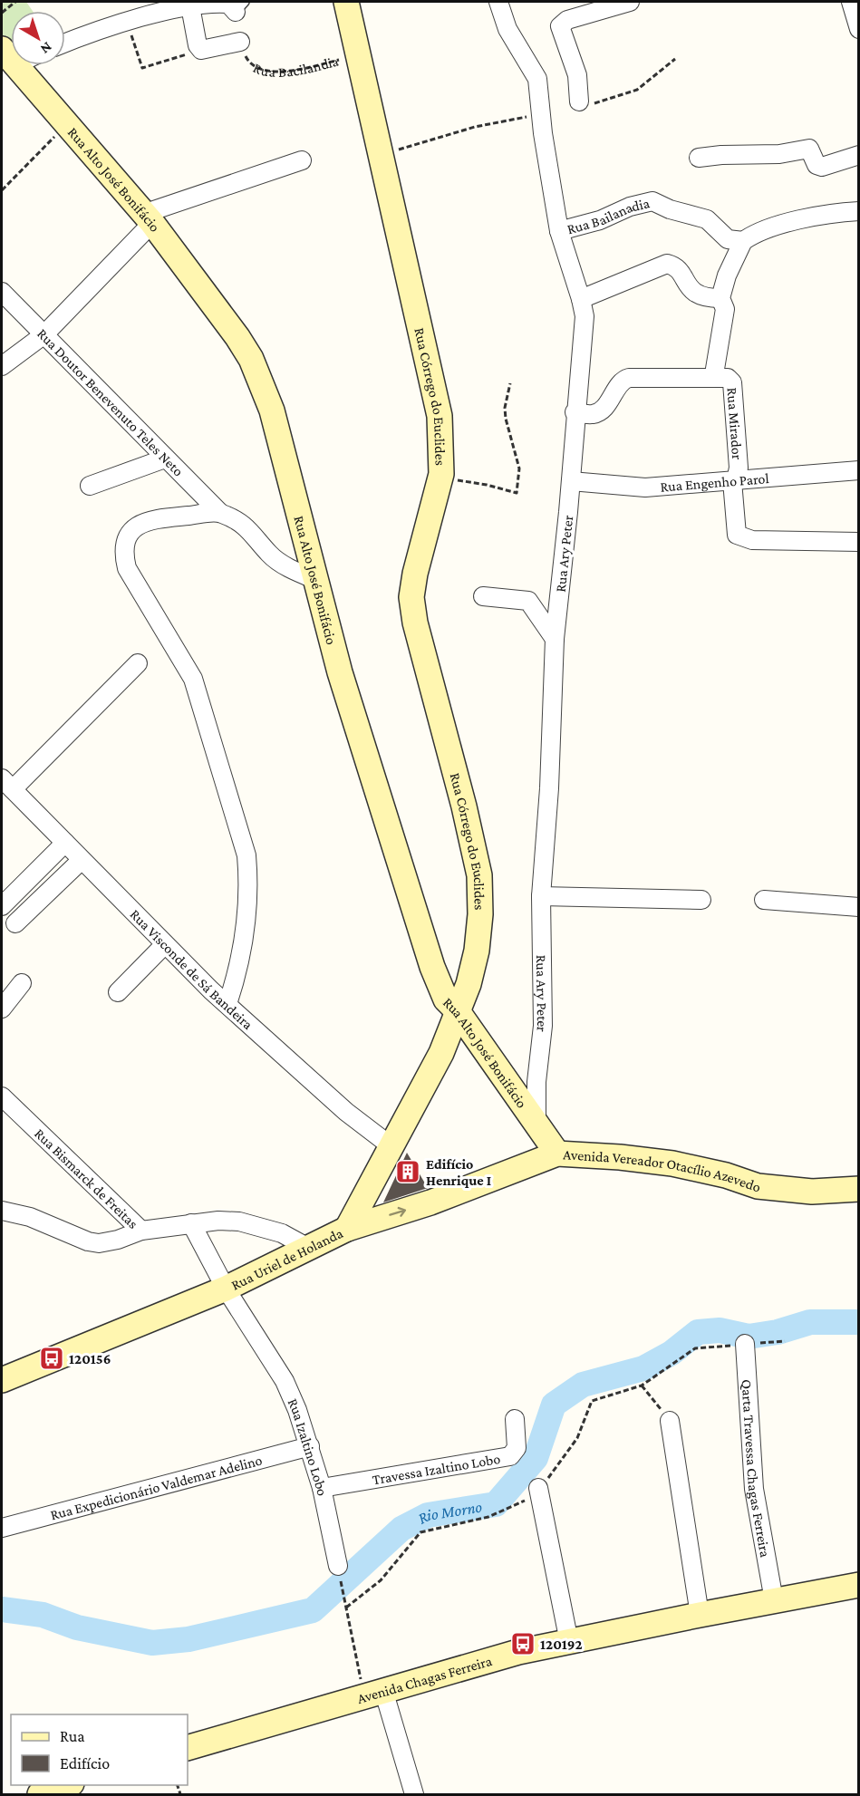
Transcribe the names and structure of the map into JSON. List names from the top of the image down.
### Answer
{
  "streets": {
    "main road": [
      "Rua Alto José Bonifácio",
      "Rua Córrego do Euclides",
      "Avenida Vereador Otacílio Azevedo",
      "Rua Uriel de Holanda",
      "Avenida Chagas Ferreira"
    ],
    "street": [
      "Rua Bailanadia",
      "Rua Doutor Benevenuto Teles Neto",
      "Rua Mirador",
      "Rua Engenho Parol",
      "Rua Ary Peter",
      "Rua Visconde de Sá Bandeira",
      "Rua Bismarck de Freitas",
      "Rua Izaltino Lobo",
      "Travessa Izaltino Lobo",
      "Qarta Travessa Chagas Ferreira",
      "Rua Expedicionário Valdemar Adelino"
    ],
    "path": ["Rua Bacilandia"]
  },
  "crossings": [
    ["Rua Bacilandia", "Rua Córrego do Euclides"],
    ["Rua Alto José Bonifácio", "Rua Córrego do Euclides"],
    ["Rua Alto José Bonifácio", "Rua Ary Peter"],
    ["Rua Alto José Bonifácio", "Avenida Vereador Otacílio Azevedo"],
    ["Rua Alto José Bonifácio", "Rua Uriel de Holanda"],
    ["Rua Bailanadia", "Rua Mirador"],
    ["Rua Bailanadia", "Rua Ary Peter"],
    ["Rua Córrego do Euclides", "Rua Uriel de Holanda"],
    ["Rua Mirador", "Rua Engenho Parol"],
    ["Rua Engenho Parol", "Rua Ary Peter"],
    ["Rua Visconde de Sá Bandeira", "Rua Uriel de Holanda"],
    ["Avenida Vereador Otacílio Azevedo", "Rua Uriel de Holanda"],
    ["Rua Bismarck de Freitas", "Rua Uriel de Holanda"],
    ["Rua Bismarck de Freitas", "Rua Izaltino Lobo"],
    ["Rua Uriel de Holanda", "Rua Izaltino Lobo"],
    ["Rua Izaltino Lobo", "Travessa Izaltino Lobo"],
    ["Rua Izaltino Lobo", "Rua Expedicionário Valdemar Adelino"],
    ["Qarta Travessa Chagas Ferreira", "Avenida Chagas Ferreira"]
  ],
  "one_way": ["Avenida Vereador Otacílio Azevedo"],
  "water": ["Rio Morno"],
  "places": {
    "building": ["Edifício Henrique I"],
    "bus stop": ["120156", "120192"]
  },
  "legend": ["Rua", "Edifício"],
  "north": "bottom right"
}
